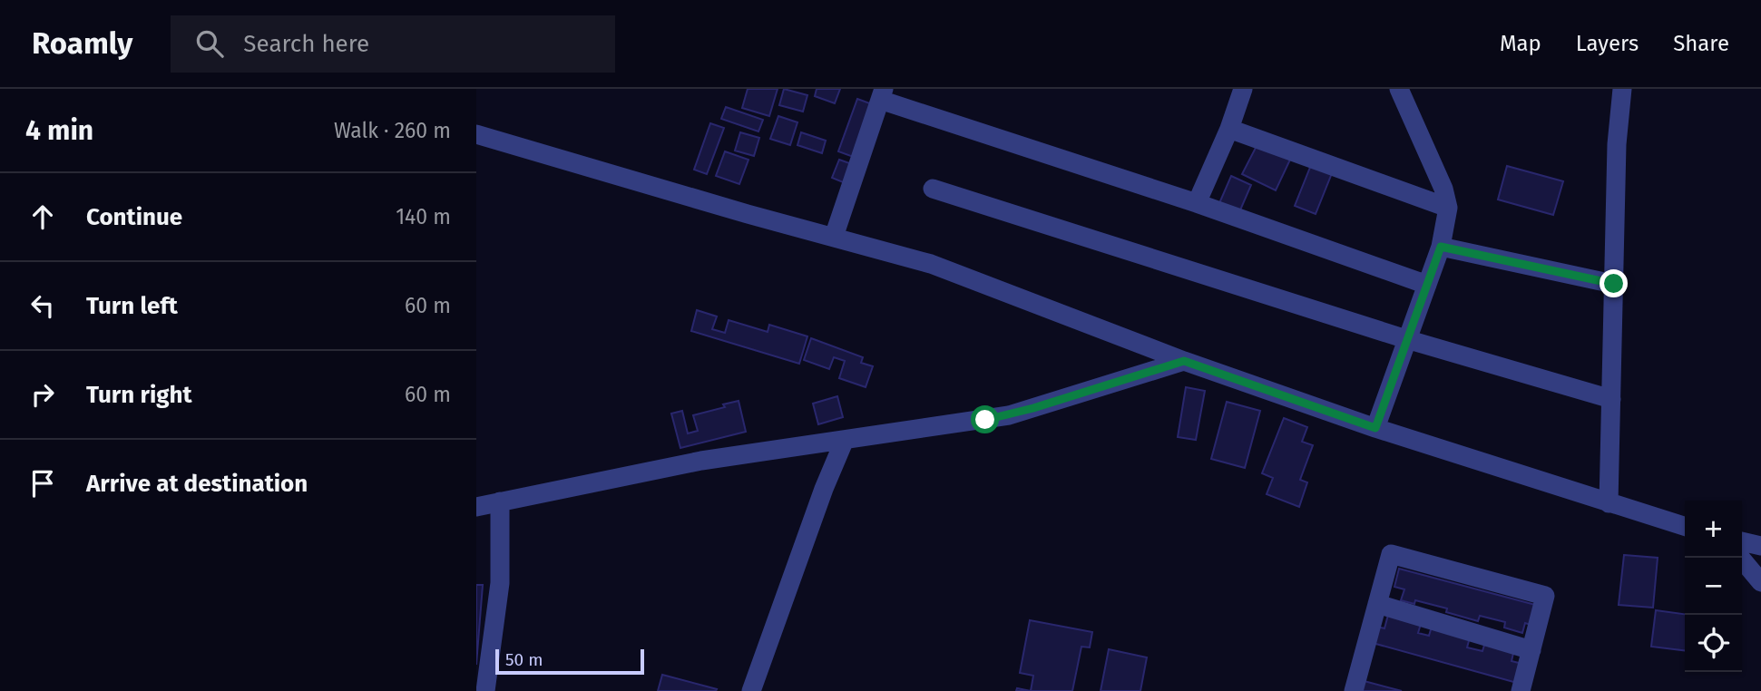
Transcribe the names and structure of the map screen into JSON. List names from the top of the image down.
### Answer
{
  "scale_bar": "50 m",
  "page": {
    "header": "Roamly",
    "search": "Search here",
    "nav": ["Map", "Layers", "Share"],
    "heading": ["4 min", "Walk · 260 m"],
    "list": [
      ["Continue", "140 m"],
      ["Turn left", "60 m"],
      ["Turn right", "60 m"],
      "Arrive at destination"
    ],
    "map_buttons": ["+", "−"],
    "scale": "50 m"
  }
}
